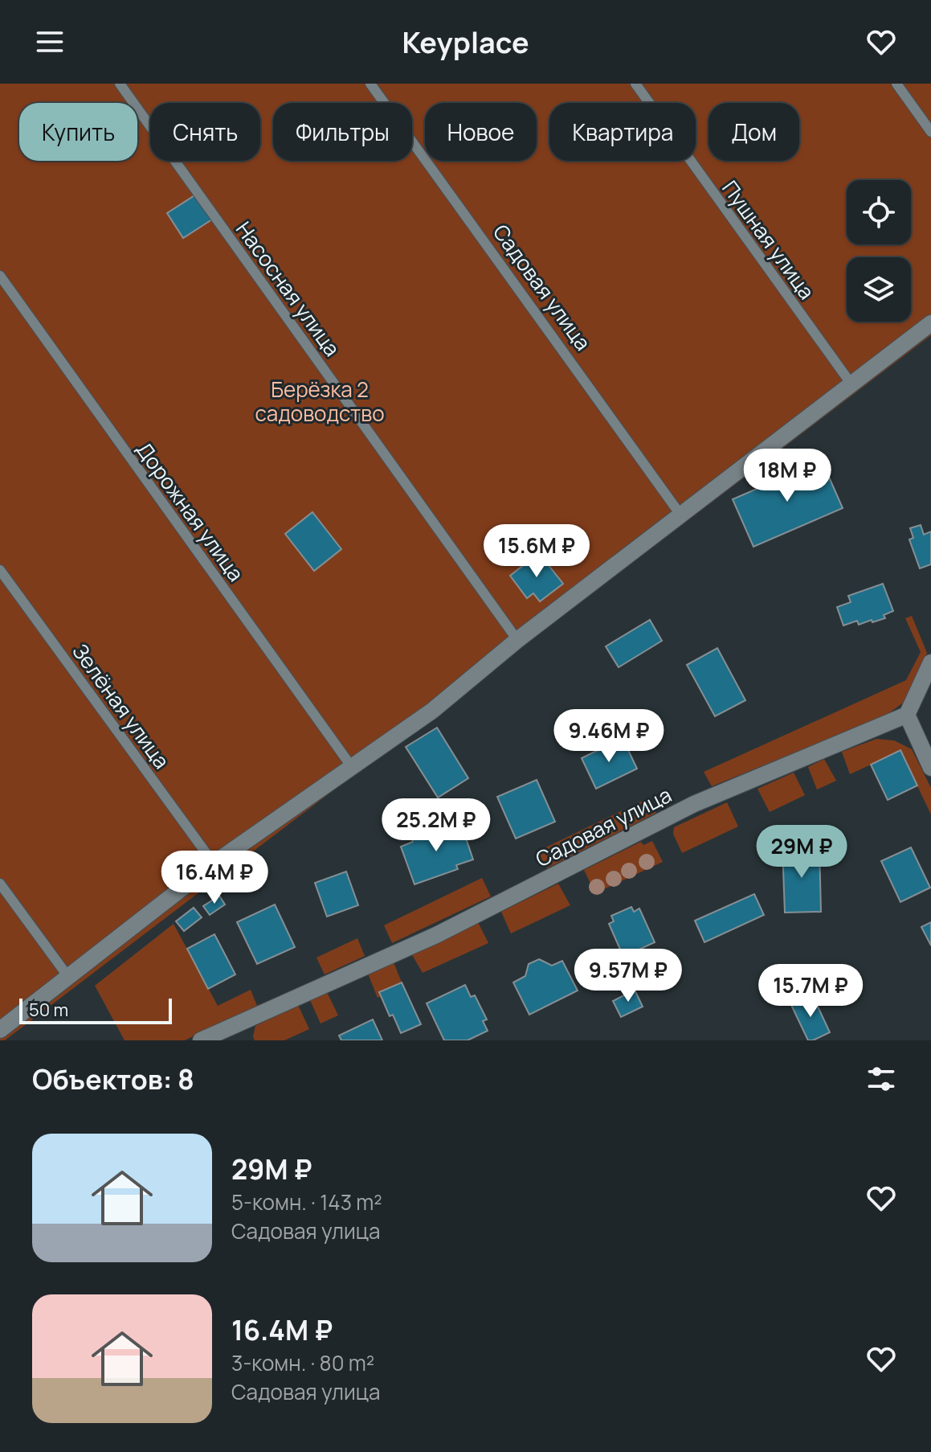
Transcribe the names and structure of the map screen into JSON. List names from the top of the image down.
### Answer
{
  "streets": {
    "street": ["Садовая улица"],
    "lane": [
      "Пушная улица",
      "Насосная улица",
      "Дорожная улица",
      "Зелёная улица"
    ]
  },
  "parks": ["Берёзка 2 садоводство"],
  "scale_bar": "50 m",
  "page": {
    "header": "Keyplace",
    "chip": [
      "Купить",
      "Снять",
      "Фильтры",
      "Новое",
      "Квартира",
      "Дом"
    ],
    "price": [
      "18M ₽",
      "15.6M ₽",
      "9.46M ₽",
      "25.2M ₽",
      "29M ₽",
      "16.4M ₽",
      "9.57M ₽",
      "15.7M ₽"
    ],
    "scale": "50 m",
    "heading": "Объектов: 8",
    "list": [
      {
        "name": "29M ₽",
        "note": "5-комн. · 143 m² · Садовая улица"
      },
      {
        "name": "16.4M ₽",
        "note": "3-комн. · 80 m² · Садовая улица"
      }
    ]
  }
}
